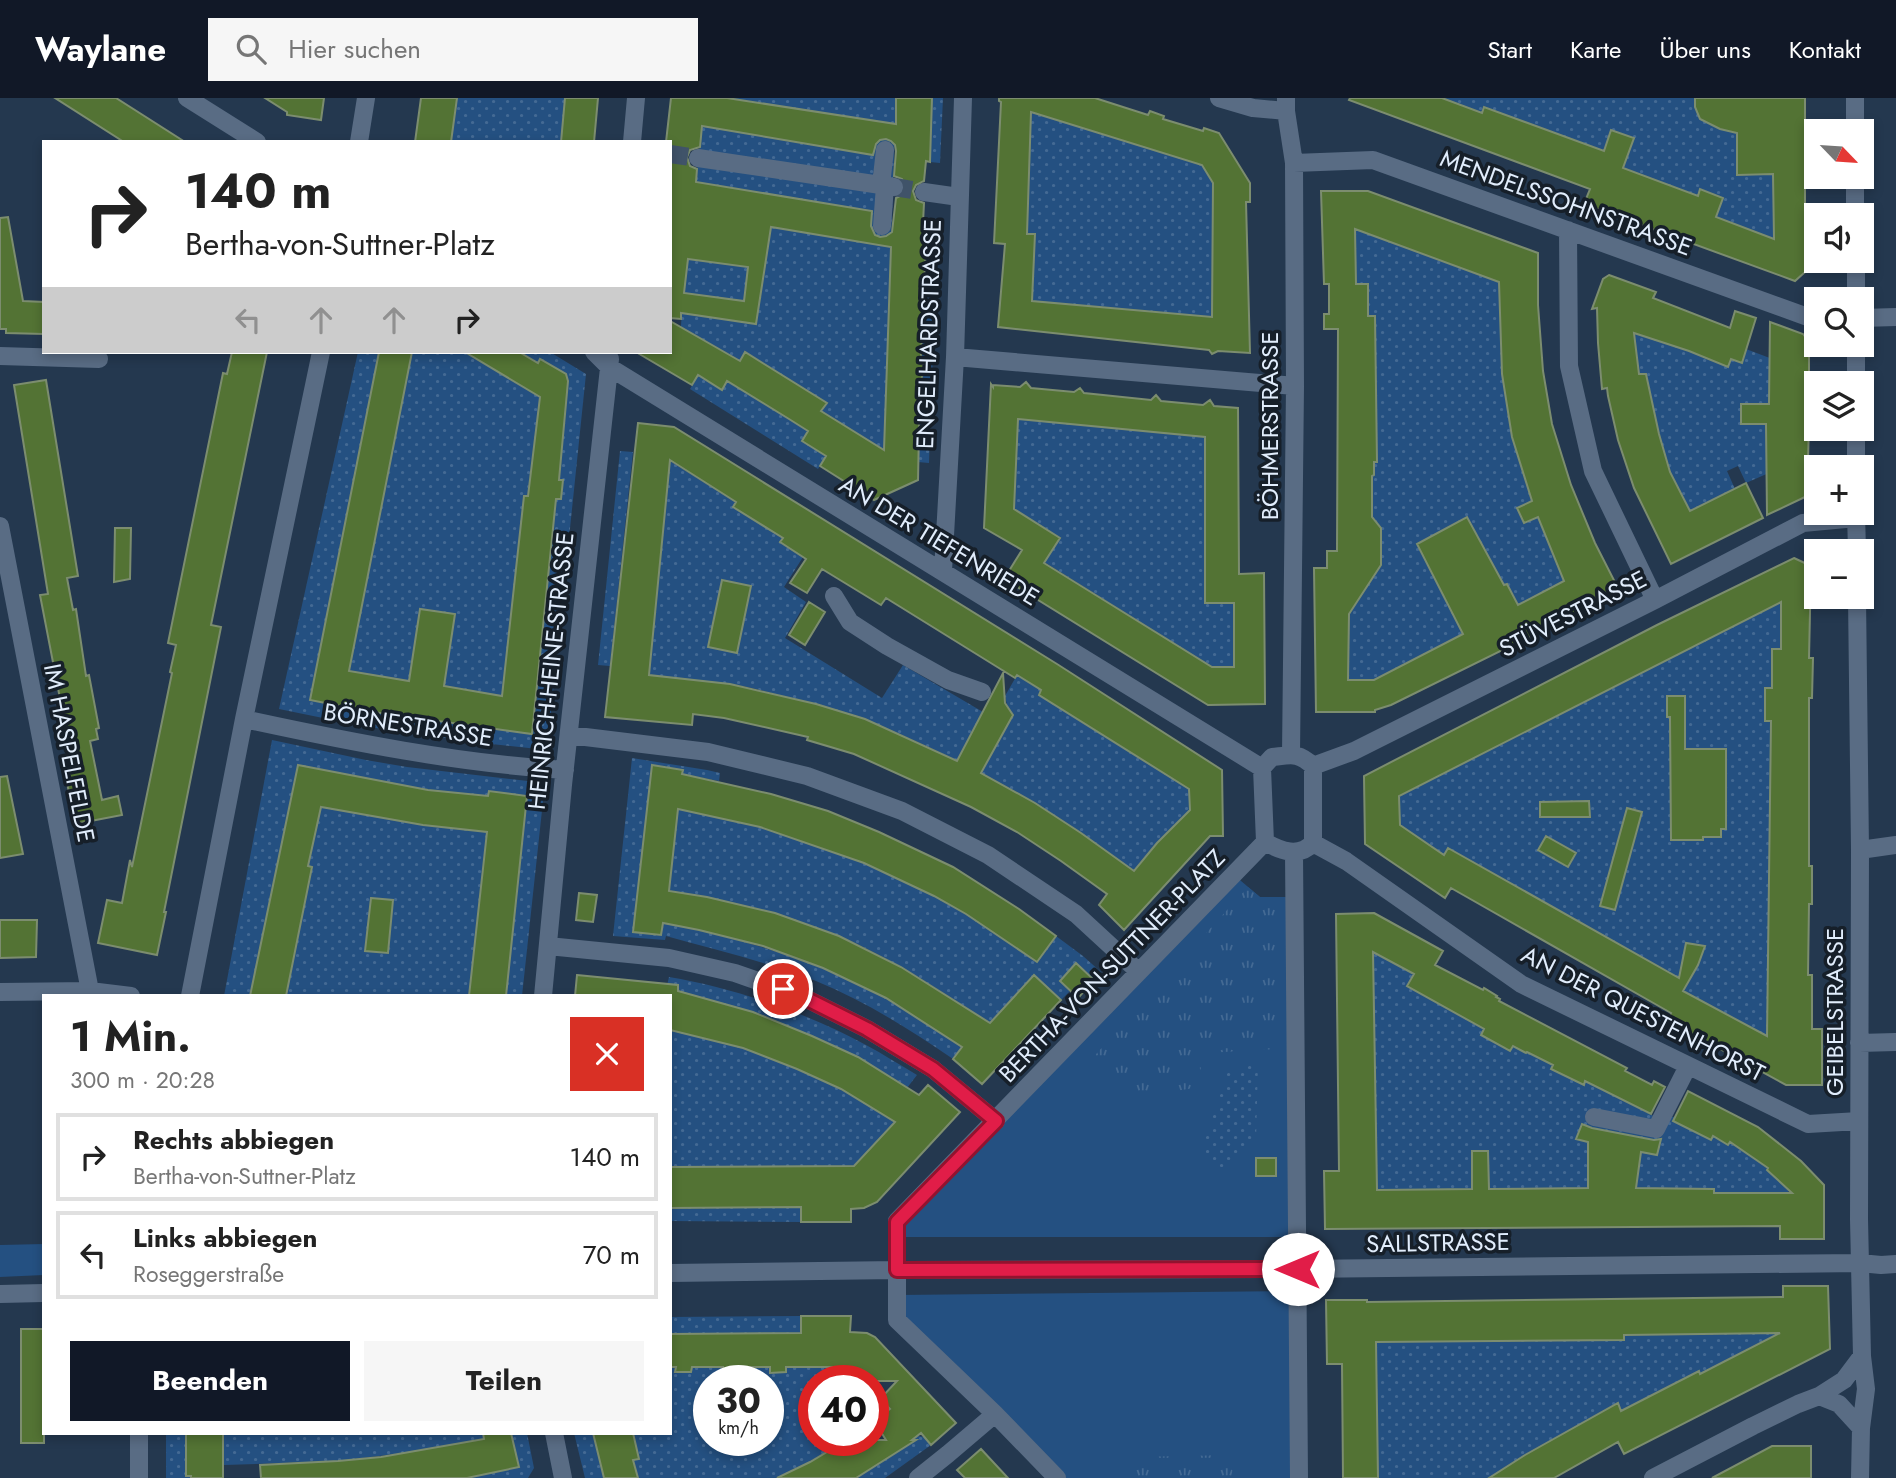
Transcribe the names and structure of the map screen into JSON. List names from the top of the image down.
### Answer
{
  "streets": {
    "street": [
      "MENDELSSOHNSTRASSE",
      "ENGELHARDSTRASSE",
      "BÖHMERSTRASSE",
      "AN DER TIEFENRIEDE",
      "STÜVESTRASSE",
      "HEINRICH-HEINE-STRASSE",
      "BÖRNESTRASSE",
      "IM HASPELFELDE",
      "BERTHA-VON-SUTTNER-PLATZ",
      "GEIBELSTRASSE",
      "AN DER QUESTENHORST",
      "SALLSTRASSE"
    ]
  },
  "crossings": [
    ["MENDELSSOHNSTRASSE", "BÖHMERSTRASSE"],
    ["ENGELHARDSTRASSE", "AN DER TIEFENRIEDE"],
    ["AN DER TIEFENRIEDE", "HEINRICH-HEINE-STRASSE"],
    ["HEINRICH-HEINE-STRASSE", "BÖRNESTRASSE"],
    ["BERTHA-VON-SUTTNER-PLATZ", "SALLSTRASSE"],
    ["GEIBELSTRASSE", "AN DER QUESTENHORST"],
    ["GEIBELSTRASSE", "SALLSTRASSE"]
  ],
  "north": "bottom right",
  "page": {
    "header": "Waylane",
    "search": "Hier suchen",
    "nav": [
      "Start",
      "Karte",
      "Über uns",
      "Kontakt"
    ],
    "map_buttons": ["+", "−"],
    "turn": ["140 m", "Bertha-von-Suttner-Platz"],
    "heading": ["1 Min.", "300 m · 20:28"],
    "list": [
      {
        "name": "Rechts abbiegen",
        "note": "Bertha-von-Suttner-Platz",
        "value": "140 m"
      },
      {
        "name": "Links abbiegen",
        "note": "Roseggerstraße",
        "value": "70 m"
      }
    ],
    "buttons": ["Beenden", "Teilen"],
    "speed": "30 km/h",
    "limit": "40"
  }
}
